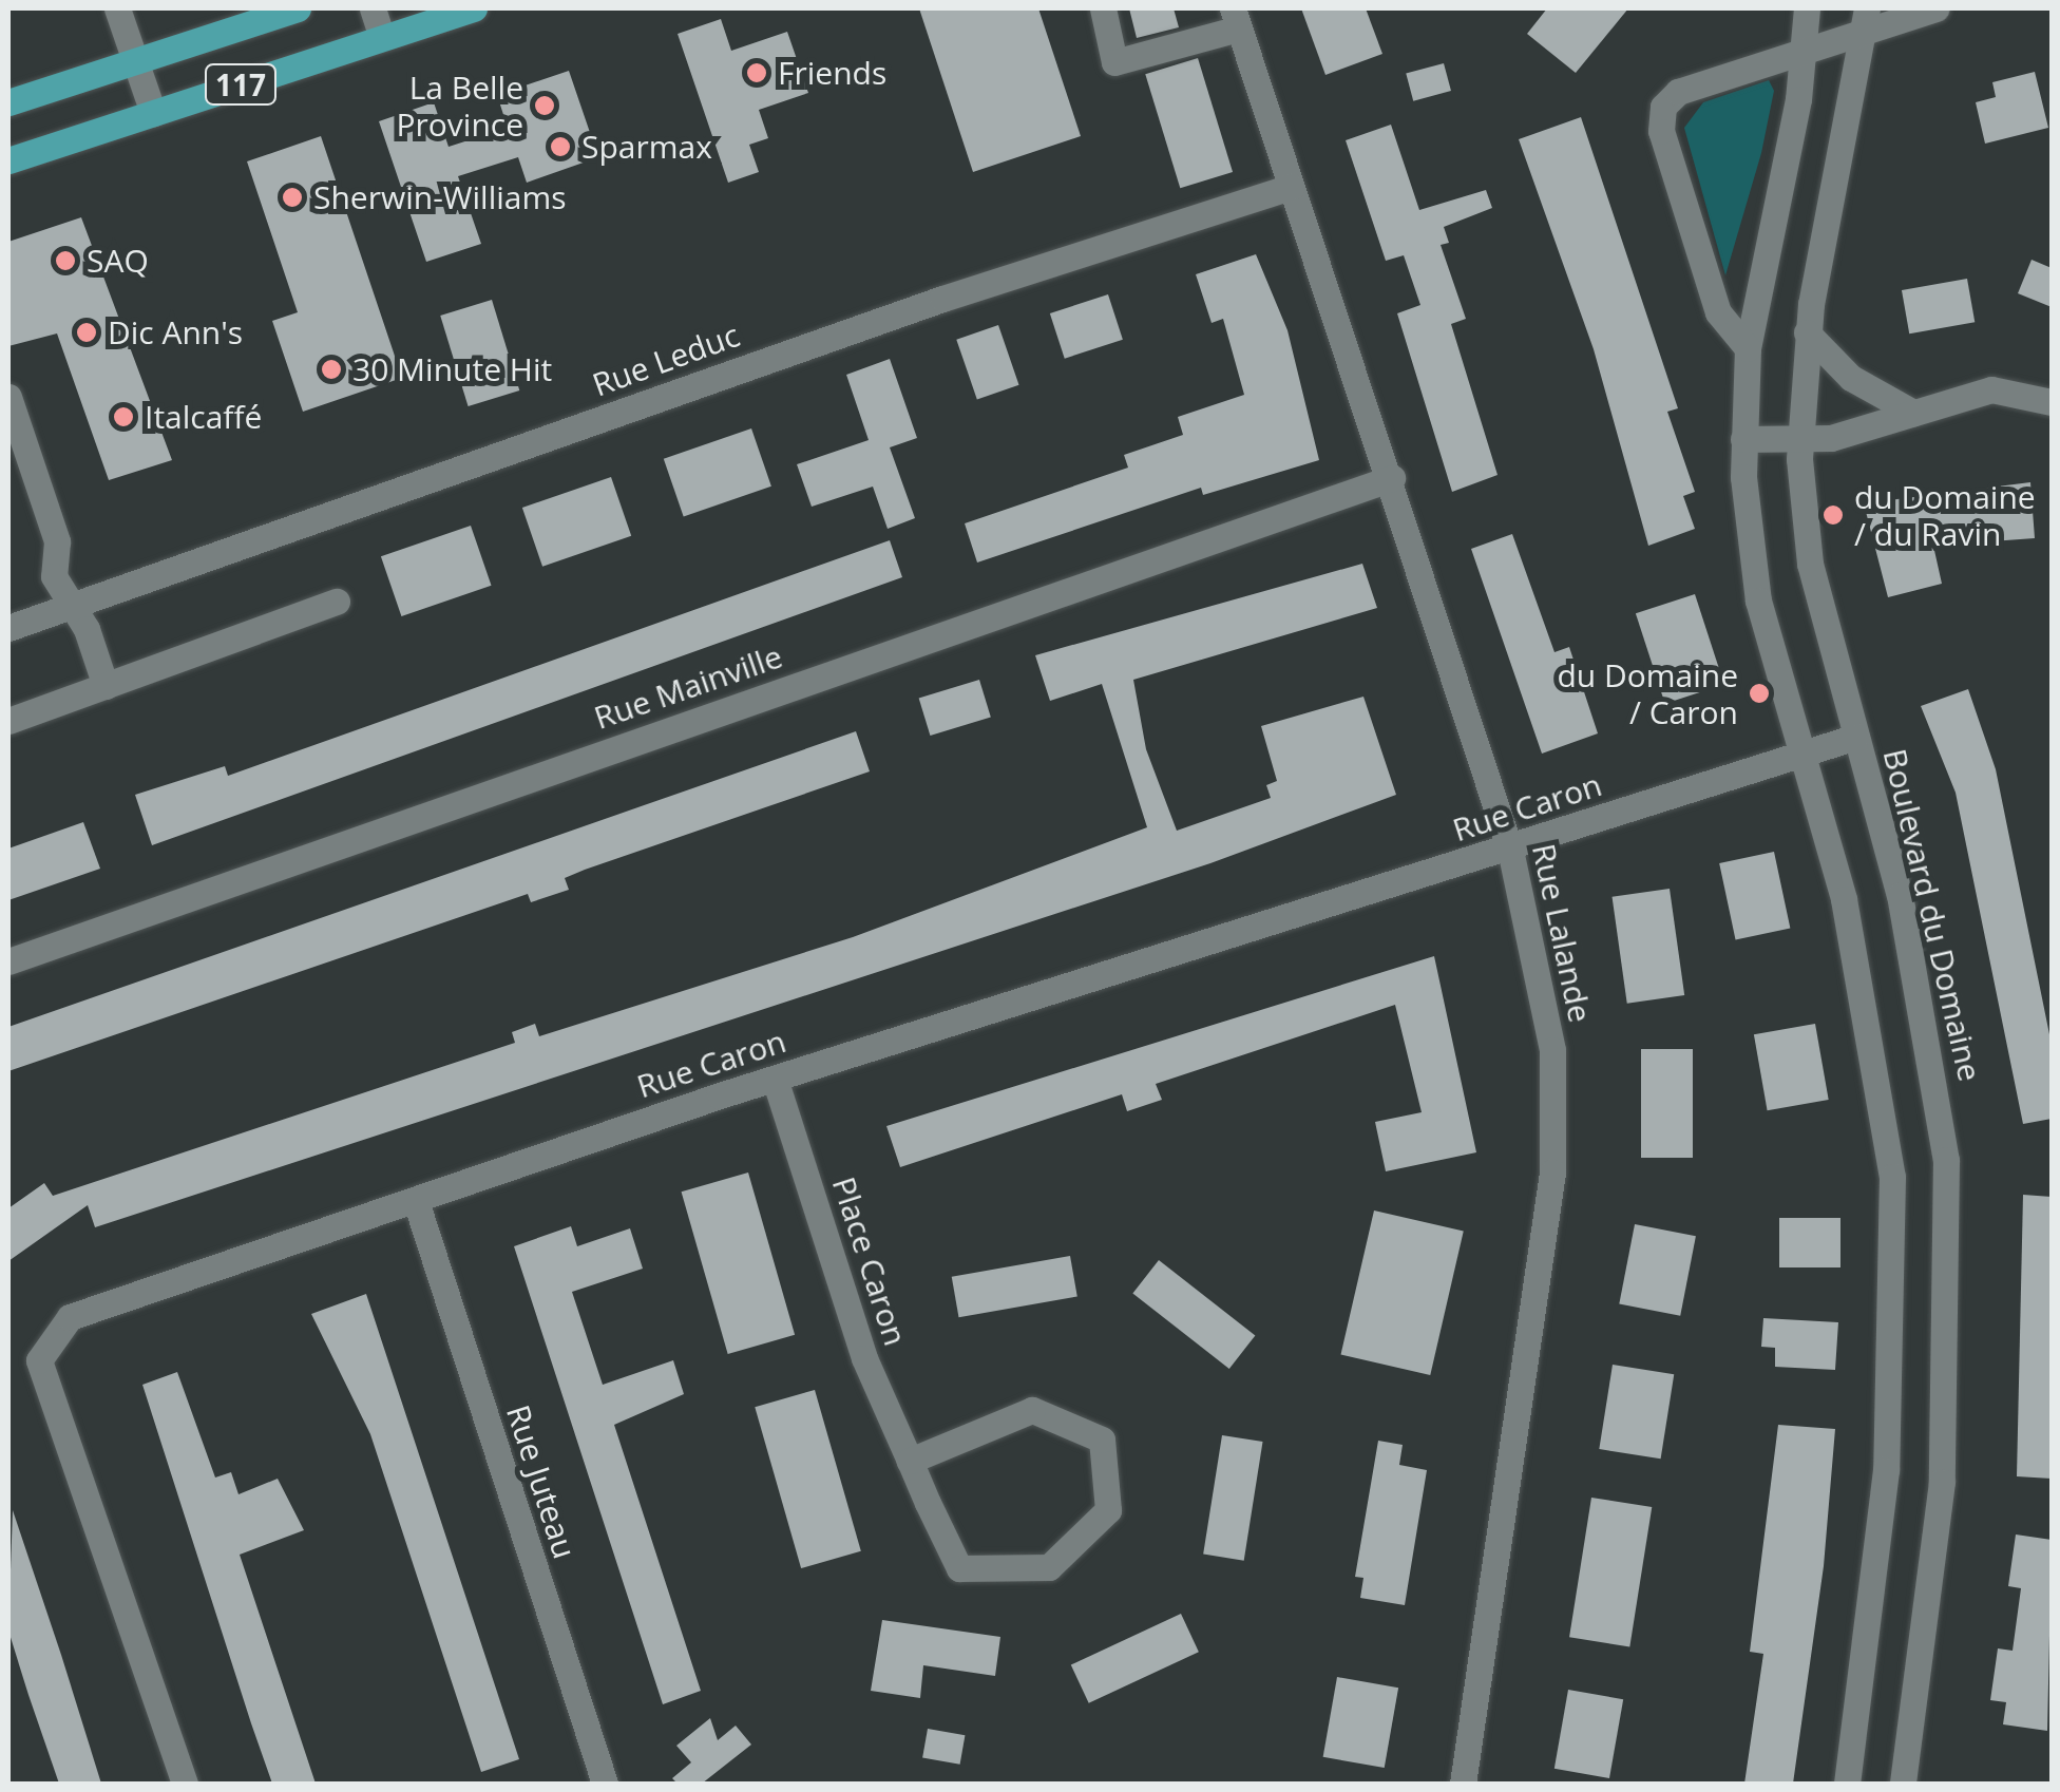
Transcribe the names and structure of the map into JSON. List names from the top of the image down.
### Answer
{
  "streets": {
    "main road": ["117"],
    "street": [
      "Rue Leduc",
      "Rue Mainville",
      "Rue Caron",
      "Boulevard du Domaine",
      "Rue Lalande",
      "Place Caron",
      "Rue Juteau"
    ]
  },
  "crossings": [
    ["Rue Leduc", "Rue Lalande"],
    ["Rue Mainville", "Rue Lalande"],
    ["Rue Caron", "Boulevard du Domaine"],
    ["Rue Caron", "Rue Lalande"],
    ["Rue Caron", "Place Caron"],
    ["Rue Caron", "Rue Juteau"]
  ],
  "places": [
    "Friends",
    "La Belle Province",
    "Sparmax",
    "Sherwin-Williams",
    "SAQ",
    "Dic Ann's",
    "30 Minute Hit",
    "Italcaffé",
    "du Domaine / du Ravin",
    "du Domaine / Caron"
  ]
}
